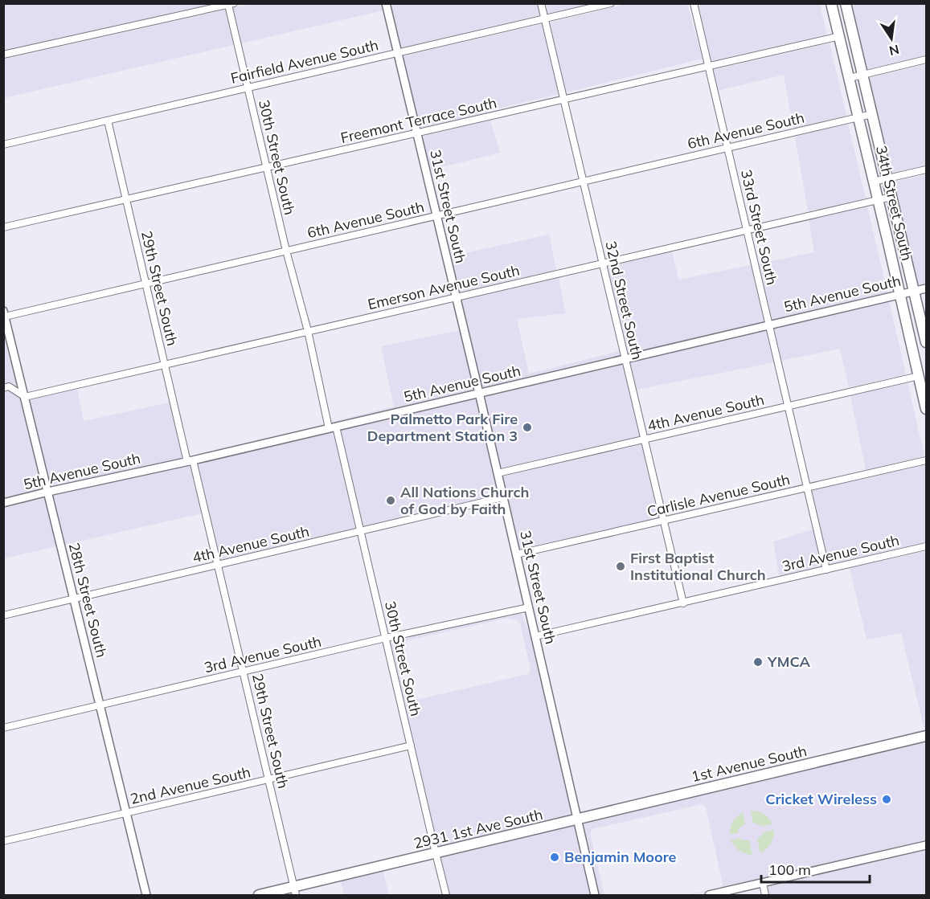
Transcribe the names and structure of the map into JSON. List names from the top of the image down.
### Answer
{
  "streets": {
    "main road": ["34th Street South", "1st Avenue South", "2931 1st Ave South"],
    "street": [
      "Fairfield Avenue South",
      "Freemont Terrace South",
      "6th Avenue South",
      "30th Street South",
      "31st Street South",
      "33rd Street South",
      "Emerson Avenue South",
      "29th Street South",
      "5th Avenue South",
      "32nd Street South",
      "4th Avenue South",
      "Carlisle Avenue South",
      "3rd Avenue South",
      "28th Street South",
      "2nd Avenue South"
    ]
  },
  "crossings": [
    ["Fairfield Avenue South", "30th Street South"],
    ["Fairfield Avenue South", "31st Street South"],
    ["Fairfield Avenue South", "29th Street South"],
    ["Fairfield Avenue South", "32nd Street South"],
    ["Freemont Terrace South", "30th Street South"],
    ["Freemont Terrace South", "34th Street South"],
    ["Freemont Terrace South", "31st Street South"],
    ["Freemont Terrace South", "33rd Street South"],
    ["Freemont Terrace South", "29th Street South"],
    ["Freemont Terrace South", "32nd Street South"],
    ["6th Avenue South", "30th Street South"],
    ["6th Avenue South", "34th Street South"],
    ["6th Avenue South", "31st Street South"],
    ["6th Avenue South", "33rd Street South"],
    ["6th Avenue South", "29th Street South"],
    ["6th Avenue South", "32nd Street South"],
    ["6th Avenue South", "28th Street South"],
    ["30th Street South", "Emerson Avenue South"],
    ["30th Street South", "5th Avenue South"],
    ["30th Street South", "4th Avenue South"],
    ["30th Street South", "3rd Avenue South"],
    ["30th Street South", "2nd Avenue South"],
    ["30th Street South", "2931 1st Ave South"],
    ["34th Street South", "Emerson Avenue South"],
    ["34th Street South", "5th Avenue South"],
    ["34th Street South", "4th Avenue South"],
    ["31st Street South", "Emerson Avenue South"],
    ["31st Street South", "5th Avenue South"],
    ["31st Street South", "4th Avenue South"],
    ["31st Street South", "Carlisle Avenue South"],
    ["31st Street South", "3rd Avenue South"],
    ["31st Street South", "1st Avenue South"],
    ["31st Street South", "2931 1st Ave South"],
    ["33rd Street South", "Emerson Avenue South"],
    ["33rd Street South", "5th Avenue South"],
    ["33rd Street South", "4th Avenue South"],
    ["33rd Street South", "Carlisle Avenue South"],
    ["33rd Street South", "3rd Avenue South"],
    ["Emerson Avenue South", "29th Street South"],
    ["Emerson Avenue South", "32nd Street South"],
    ["Emerson Avenue South", "28th Street South"],
    ["29th Street South", "5th Avenue South"],
    ["29th Street South", "4th Avenue South"],
    ["29th Street South", "3rd Avenue South"],
    ["29th Street South", "2nd Avenue South"],
    ["29th Street South", "2931 1st Ave South"],
    ["5th Avenue South", "32nd Street South"],
    ["5th Avenue South", "28th Street South"],
    ["32nd Street South", "4th Avenue South"],
    ["32nd Street South", "Carlisle Avenue South"],
    ["32nd Street South", "3rd Avenue South"],
    ["4th Avenue South", "28th Street South"],
    ["3rd Avenue South", "28th Street South"],
    ["28th Street South", "2nd Avenue South"],
    ["1st Avenue South", "2931 1st Ave South"]
  ],
  "places": [
    "Palmetto Park Fire Department Station 3",
    "All Nations Church of God by Faith",
    "First Baptist Institutional Church",
    "YMCA",
    "Cricket Wireless",
    "Benjamin Moore"
  ],
  "scale_bar": "100 m",
  "north": "bottom"
}
